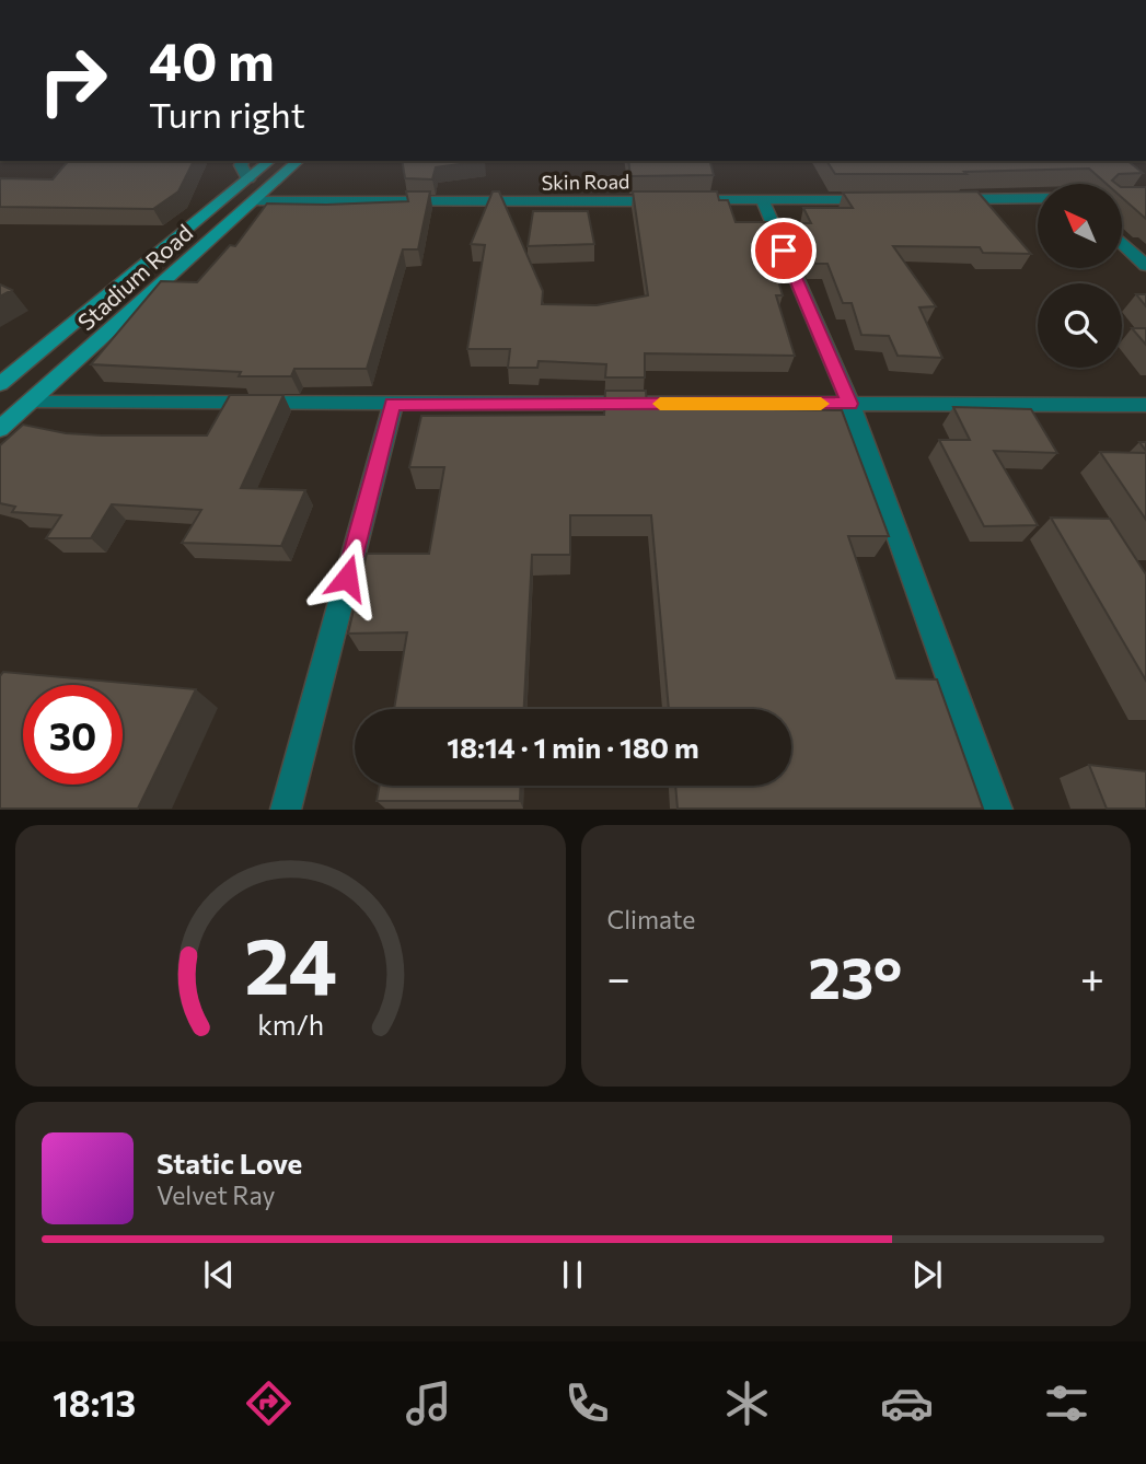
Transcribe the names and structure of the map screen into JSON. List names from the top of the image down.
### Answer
{
  "streets": {
    "main road": ["Stadium Road"],
    "street": ["Skin Road"]
  },
  "crossings": [
    ["Skin Road", "Stadium Road"]
  ],
  "north": "top left",
  "page": {
    "turn": ["40 m", "Turn right"],
    "limit": "30",
    "trip": "18:14 · 1 min · 180 m",
    "tile": "Climate",
    "heat": ["−", "23°", "+"],
    "song": ["Static Love", "Velvet Ray"],
    "tabs": "18:13",
    "gauge": ["24", "km/h"]
  }
}
